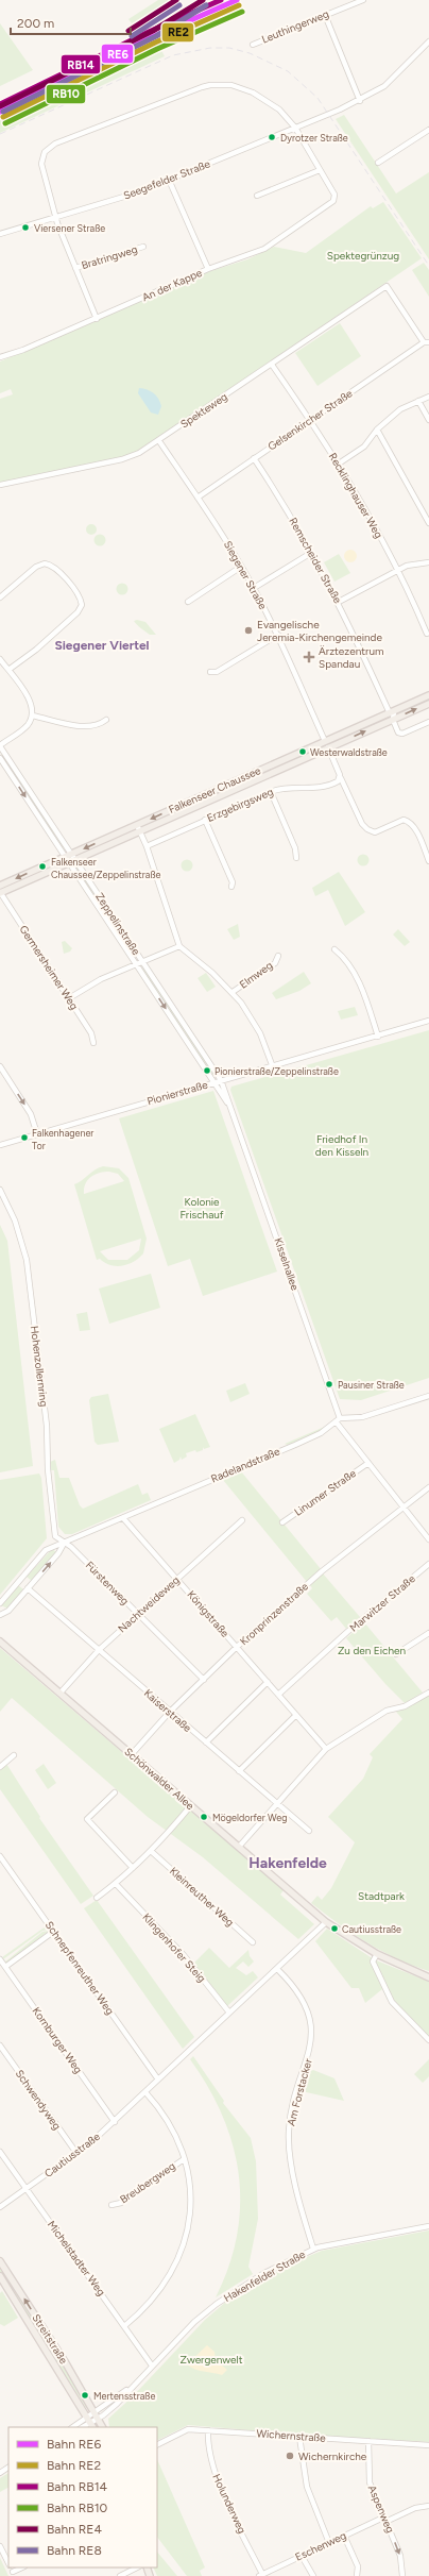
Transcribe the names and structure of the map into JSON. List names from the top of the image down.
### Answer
{
  "streets": {
    "main road": ["Falkenseer Chaussee", "Schönwalder Allee", "Streitstraße"],
    "street": [
      "Leuthingerweg",
      "Seegefelder Straße",
      "Bratringweg",
      "An der Kappe",
      "Spekteweg",
      "Gelsenkircher Straße",
      "Recklinghauser Weg",
      "Remscheider Straße",
      "Siegener Straße",
      "Erzgebirgsweg",
      "Zeppelinstraße",
      "Germersheimer Weg",
      "Elmweg",
      "Pionierstraße",
      "Kisselnallee",
      "Hohenzollernring",
      "Radelandstraße",
      "Linumer Straße",
      "Fürstenweg",
      "Marwitzer Straße",
      "Nachtweideweg",
      "Königstraße",
      "Kronprinzenstraße",
      "Kaiserstraße",
      "Kleinreuther Weg",
      "Klingenhofer Steig",
      "Schnepfenreuther Weg",
      "Kornburger Weg",
      "Am Forstacker",
      "Schwendyweg",
      "Cautiusstraße",
      "Breubergweg",
      "Michelstadter Weg",
      "Hakenfelder Straße",
      "Wichernstraße",
      "Holunderweg",
      "Aspenweg",
      "Eschenweg"
    ]
  },
  "crossings": [
    ["Spekteweg", "Gelsenkircher Straße"],
    ["Spekteweg", "Recklinghauser Weg"],
    ["Spekteweg", "Siegener Straße"],
    ["Gelsenkircher Straße", "Recklinghauser Weg"],
    ["Gelsenkircher Straße", "Remscheider Straße"],
    ["Gelsenkircher Straße", "Siegener Straße"],
    ["Remscheider Straße", "Falkenseer Chaussee"],
    ["Siegener Straße", "Falkenseer Chaussee"],
    ["Falkenseer Chaussee", "Zeppelinstraße"],
    ["Falkenseer Chaussee", "Germersheimer Weg"],
    ["Zeppelinstraße", "Pionierstraße"],
    ["Zeppelinstraße", "Kisselnallee"],
    ["Pionierstraße", "Kisselnallee"],
    ["Kisselnallee", "Radelandstraße"],
    ["Hohenzollernring", "Radelandstraße"],
    ["Hohenzollernring", "Fürstenweg"],
    ["Radelandstraße", "Fürstenweg"],
    ["Radelandstraße", "Königstraße"],
    ["Fürstenweg", "Nachtweideweg"],
    ["Fürstenweg", "Kronprinzenstraße"],
    ["Marwitzer Straße", "Königstraße"],
    ["Nachtweideweg", "Königstraße"],
    ["Nachtweideweg", "Kaiserstraße"],
    ["Nachtweideweg", "Schönwalder Allee"],
    ["Königstraße", "Kronprinzenstraße"],
    ["Kronprinzenstraße", "Kaiserstraße"],
    ["Kronprinzenstraße", "Schönwalder Allee"],
    ["Schönwalder Allee", "Cautiusstraße"],
    ["Klingenhofer Steig", "Cautiusstraße"],
    ["Schnepfenreuther Weg", "Cautiusstraße"],
    ["Kornburger Weg", "Cautiusstraße"],
    ["Am Forstacker", "Cautiusstraße"],
    ["Am Forstacker", "Hakenfelder Straße"],
    ["Schwendyweg", "Cautiusstraße"],
    ["Cautiusstraße", "Michelstadter Weg"],
    ["Michelstadter Weg", "Hakenfelder Straße"],
    ["Hakenfelder Straße", "Streitstraße"],
    ["Wichernstraße", "Holunderweg"],
    ["Wichernstraße", "Aspenweg"],
    ["Holunderweg", "Eschenweg"],
    ["Aspenweg", "Eschenweg"]
  ],
  "one_way": ["Aspenweg"],
  "districts": ["Siegener Viertel", "Hakenfelde"],
  "parks": [
    "Spektegrünzug",
    "Friedhof In den Kisseln",
    "Kolonie Frischauf",
    "Zu den Eichen",
    "Stadtpark",
    "Zwergenwelt"
  ],
  "places": {
    "other": [
      "Dyrotzer Straße",
      "Viersener Straße",
      "Evangelische Jeremia-Kirchengemeinde",
      "Westerwaldstraße",
      "Falkenseer Chaussee/Zeppelinstraße",
      "Pionierstraße/Zeppelinstraße",
      "Falkenhagener Tor",
      "Pausiner Straße",
      "Mögeldorfer Weg",
      "Cautiusstraße",
      "Mertensstraße",
      "Wichernkirche"
    ],
    "health": ["Ärztezentrum Spandau"]
  },
  "lines": [
    "rail line RE6",
    "rail line RB14",
    "rail line RE4",
    "rail line RE2",
    "rail line RE8",
    "rail line RB10"
  ],
  "legend": [
    "Bahn RE6",
    "Bahn RE2",
    "Bahn RB14",
    "Bahn RB10",
    "Bahn RE4",
    "Bahn RE8"
  ],
  "scale_bar": "200 m"
}
